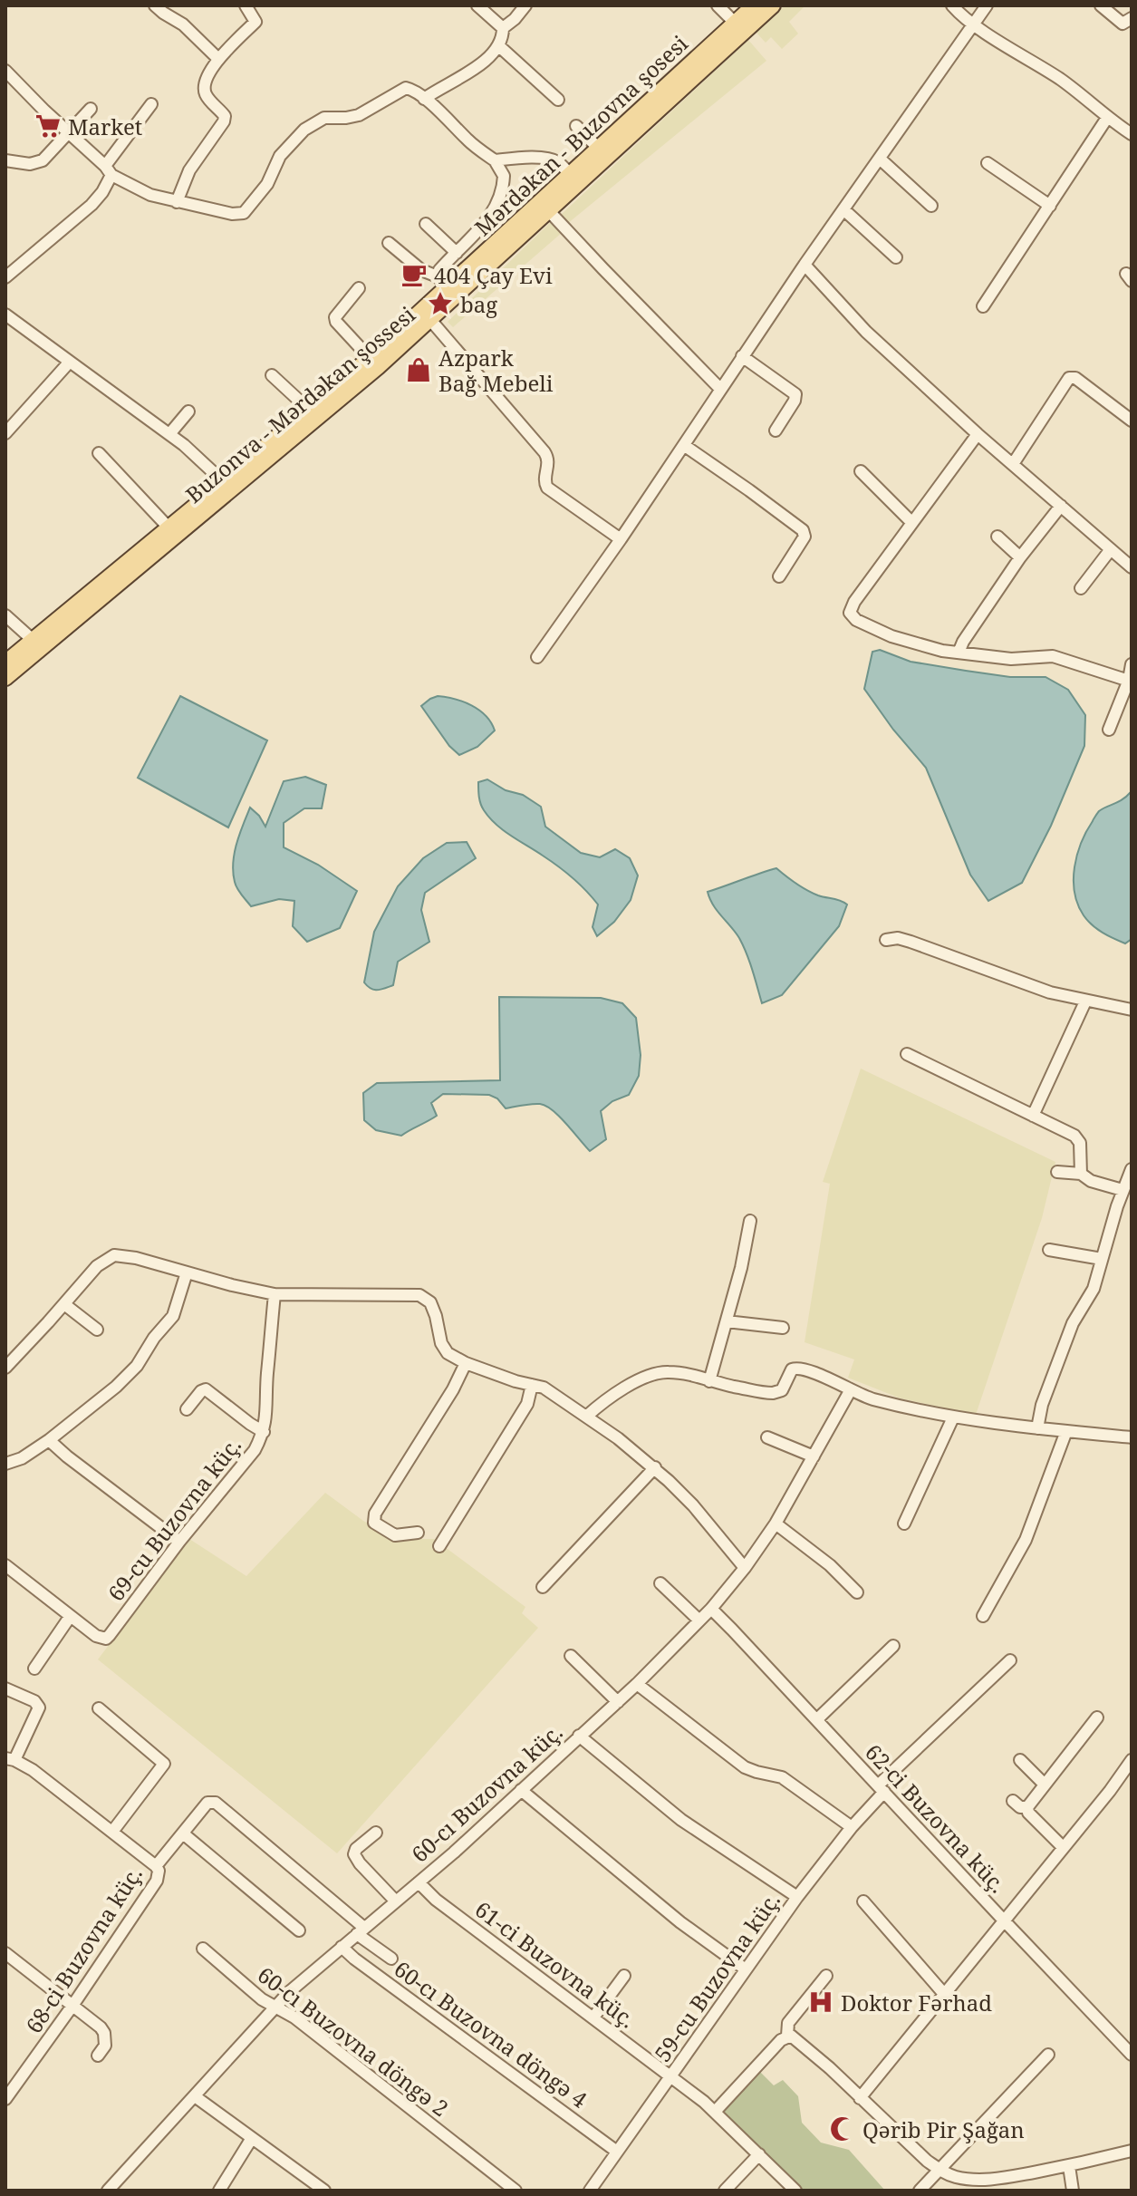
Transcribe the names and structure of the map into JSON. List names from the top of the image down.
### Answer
{
  "streets": {
    "main road": ["Mərdəkan - Buzovna şosesi", "Buzonva - Mərdəkan şossesi"],
    "street": [
      "69-cu Buzovna küç.",
      "60-cı Buzovna küç.",
      "62-ci Buzovna küç.",
      "68-ci Buzovna küç.",
      "61-ci Buzovna küç.",
      "59-cu Buzovna küç.",
      "60-cı Buzovna döngə 4",
      "60-cı Buzovna döngə 2"
    ]
  },
  "crossings": [
    ["60-cı Buzovna küç.", "62-ci Buzovna küç."],
    ["60-cı Buzovna küç.", "61-ci Buzovna küç."],
    ["60-cı Buzovna küç.", "60-cı Buzovna döngə 4"],
    ["60-cı Buzovna küç.", "60-cı Buzovna döngə 2"],
    ["62-ci Buzovna küç.", "59-cu Buzovna küç."],
    ["61-ci Buzovna küç.", "59-cu Buzovna küç."],
    ["59-cu Buzovna küç.", "60-cı Buzovna döngə 4"]
  ],
  "places": {
    "supermarket": ["Market"],
    "cafe": ["404 Çay Evi"],
    "place": ["bag"],
    "shop": ["Azpark Bağ Mebeli"],
    "hospital": ["Doktor Fərhad"],
    "mosque": ["Qərib Pir Şağan"]
  }
}
